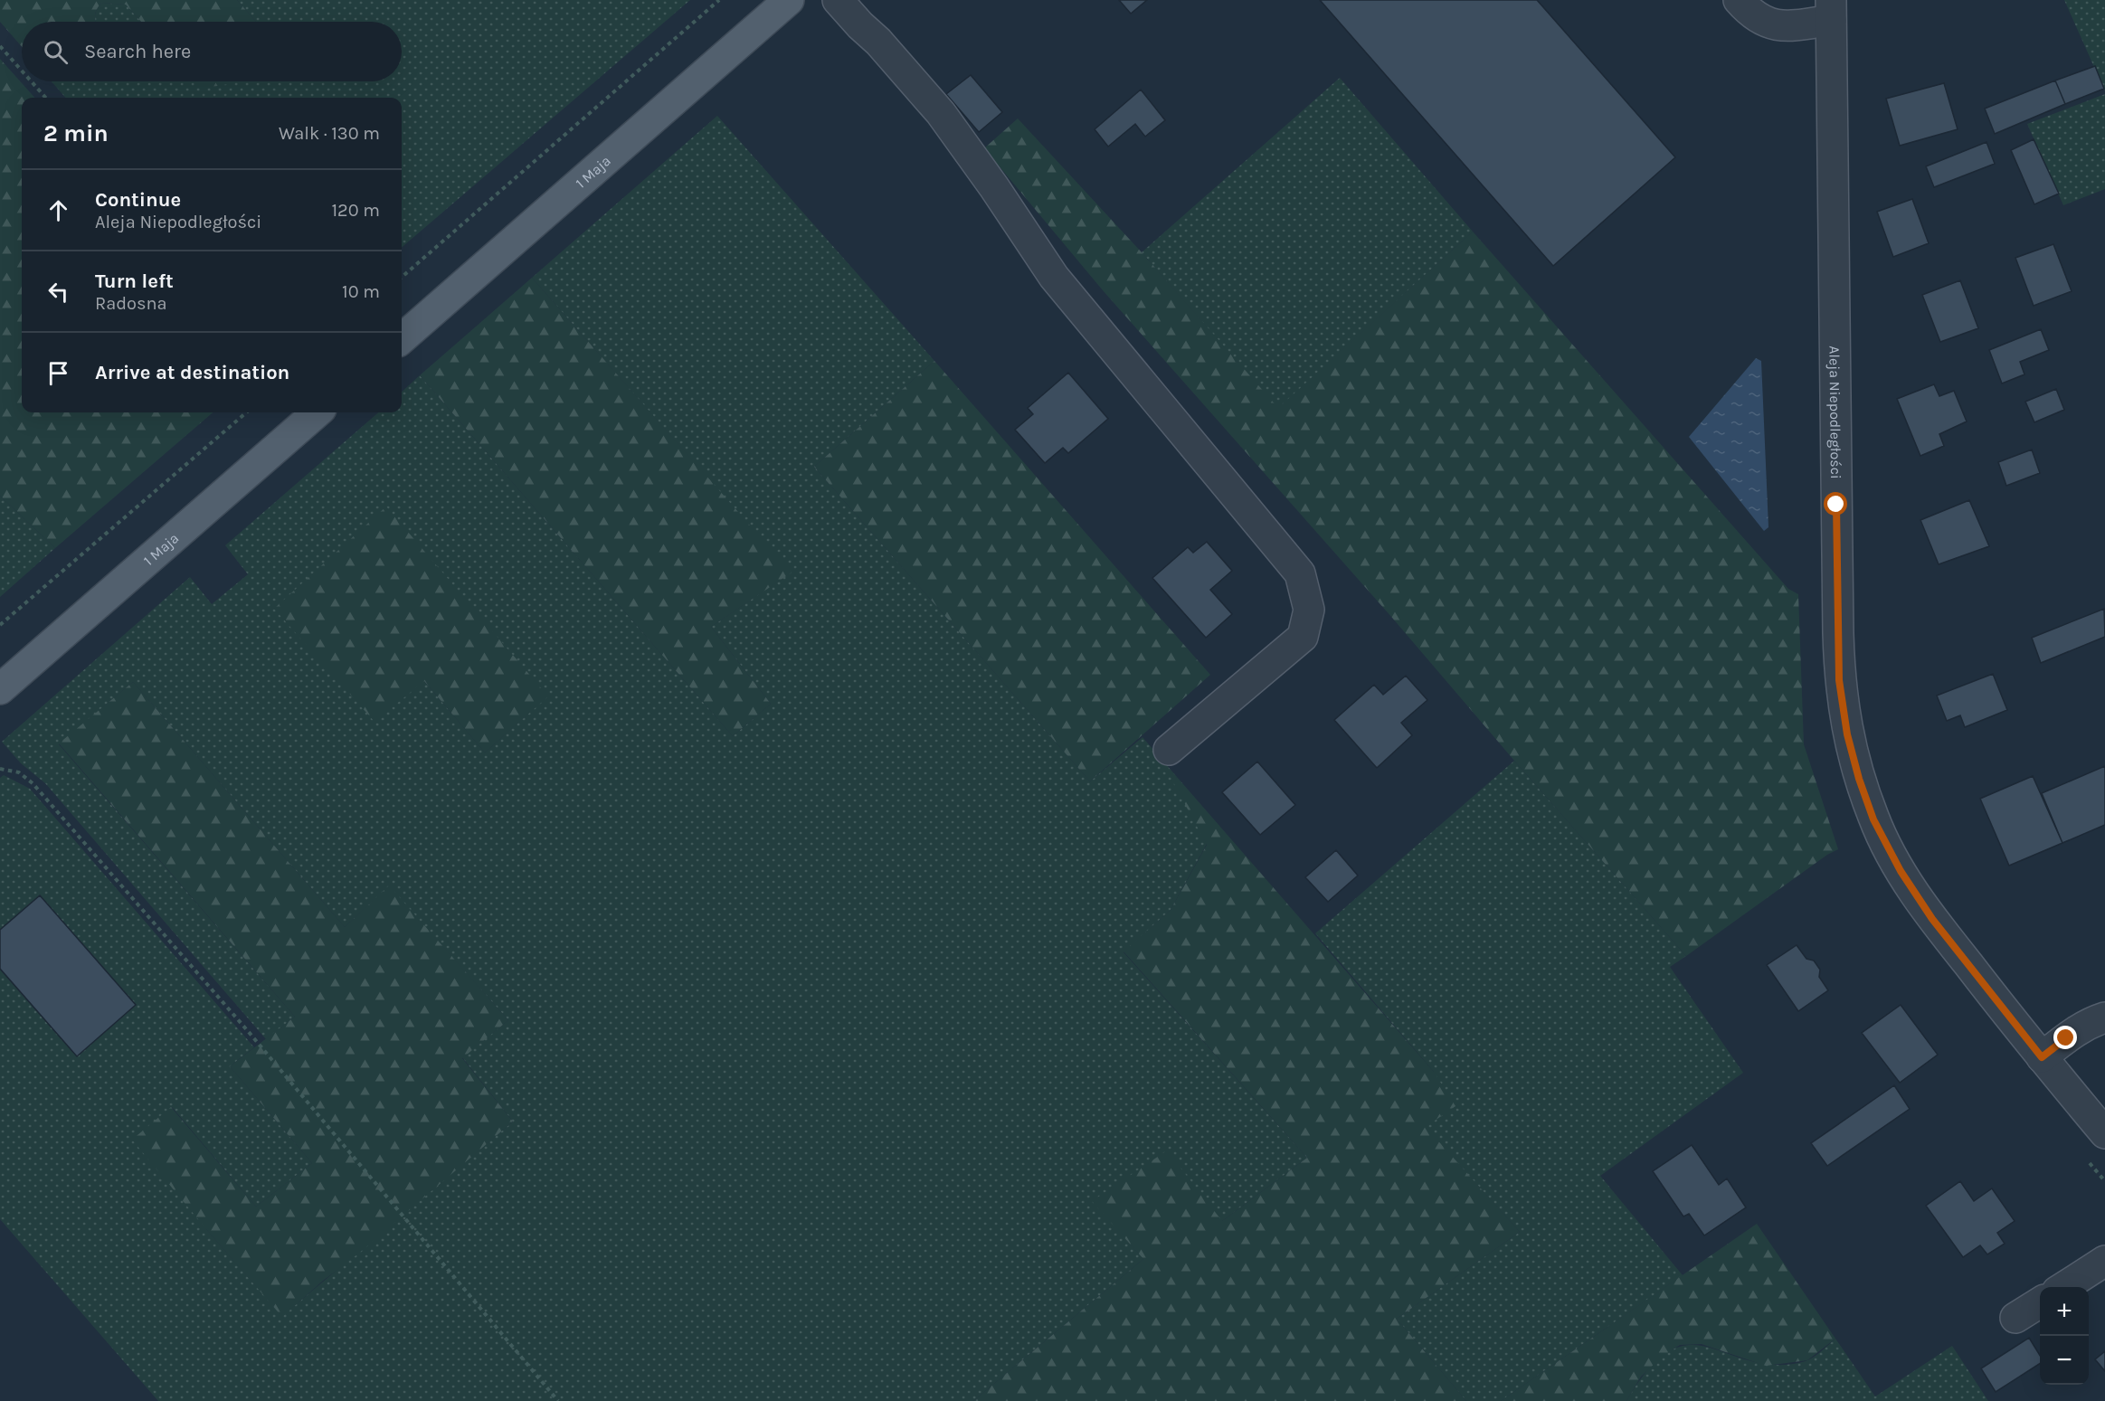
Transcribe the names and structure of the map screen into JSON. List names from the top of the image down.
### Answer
{
  "streets": {
    "main road": ["1 Maja"],
    "street": ["Aleja Niepodległości"]
  },
  "page": {
    "search": "Search here",
    "heading": ["2 min", "Walk · 130 m"],
    "list": [
      ["Continue", "Aleja Niepodległości", "120 m"],
      ["Turn left", "Radosna", "10 m"],
      "Arrive at destination"
    ],
    "map_buttons": ["+", "−"]
  }
}
